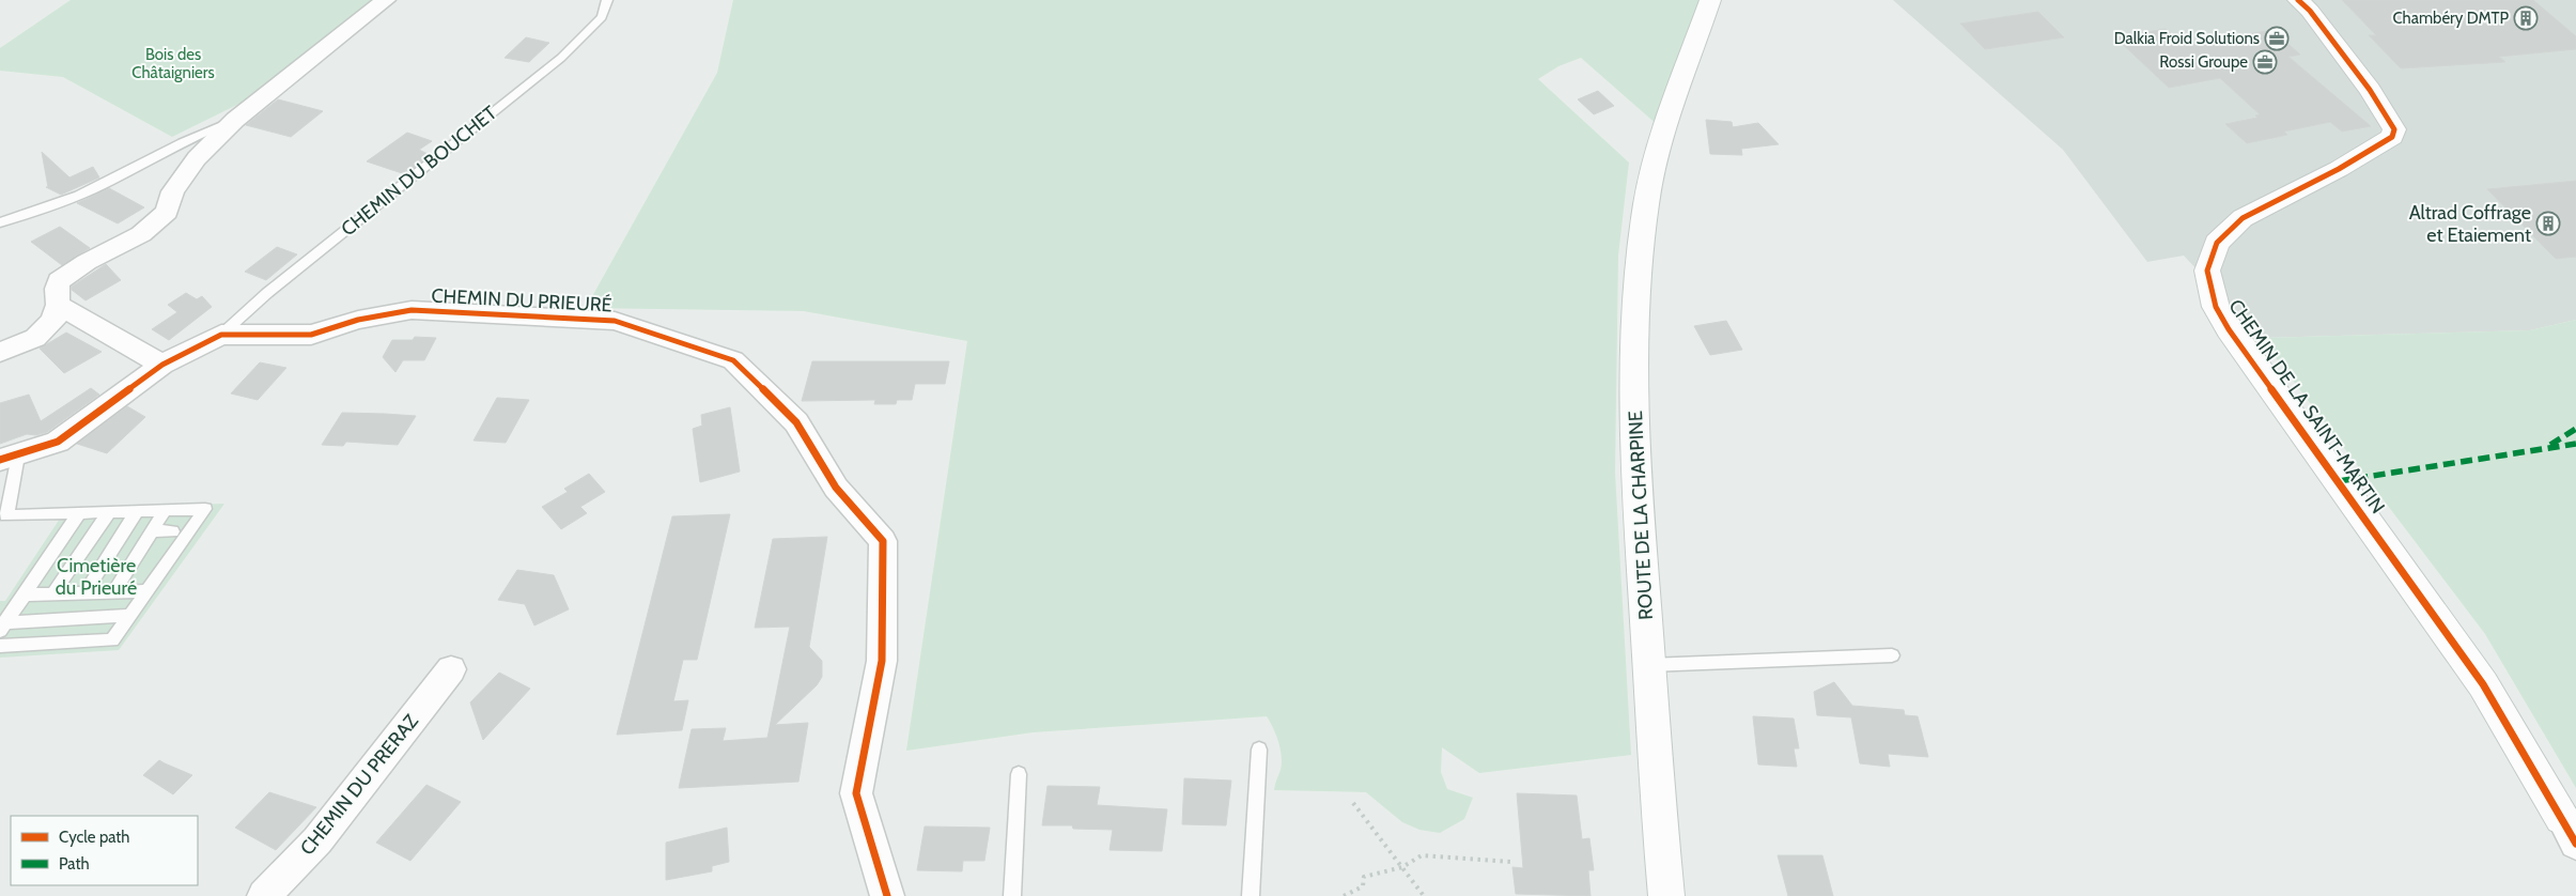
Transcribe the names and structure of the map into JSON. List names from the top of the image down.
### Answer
{
  "streets": {
    "street": [
      "CHEMIN DU PRIEURÉ",
      "CHEMIN DE LA SAINT-MARTIN",
      "ROUTE DE LA CHARPINE",
      "CHEMIN DU PRERAZ"
    ],
    "lane": ["CHEMIN DU BOUCHET"]
  },
  "crossings": [
    ["CHEMIN DU BOUCHET", "CHEMIN DU PRIEURÉ"]
  ],
  "parks": ["Bois des Châtaigniers", "Cimetière du Prieuré"],
  "places": {
    "building": ["Chambéry DMTP", "Altrad Coffrage et Etaiement"],
    "office": ["Dalkia Froid Solutions", "Rossi Groupe"]
  },
  "legend": ["Cycle path", "Path"]
}
